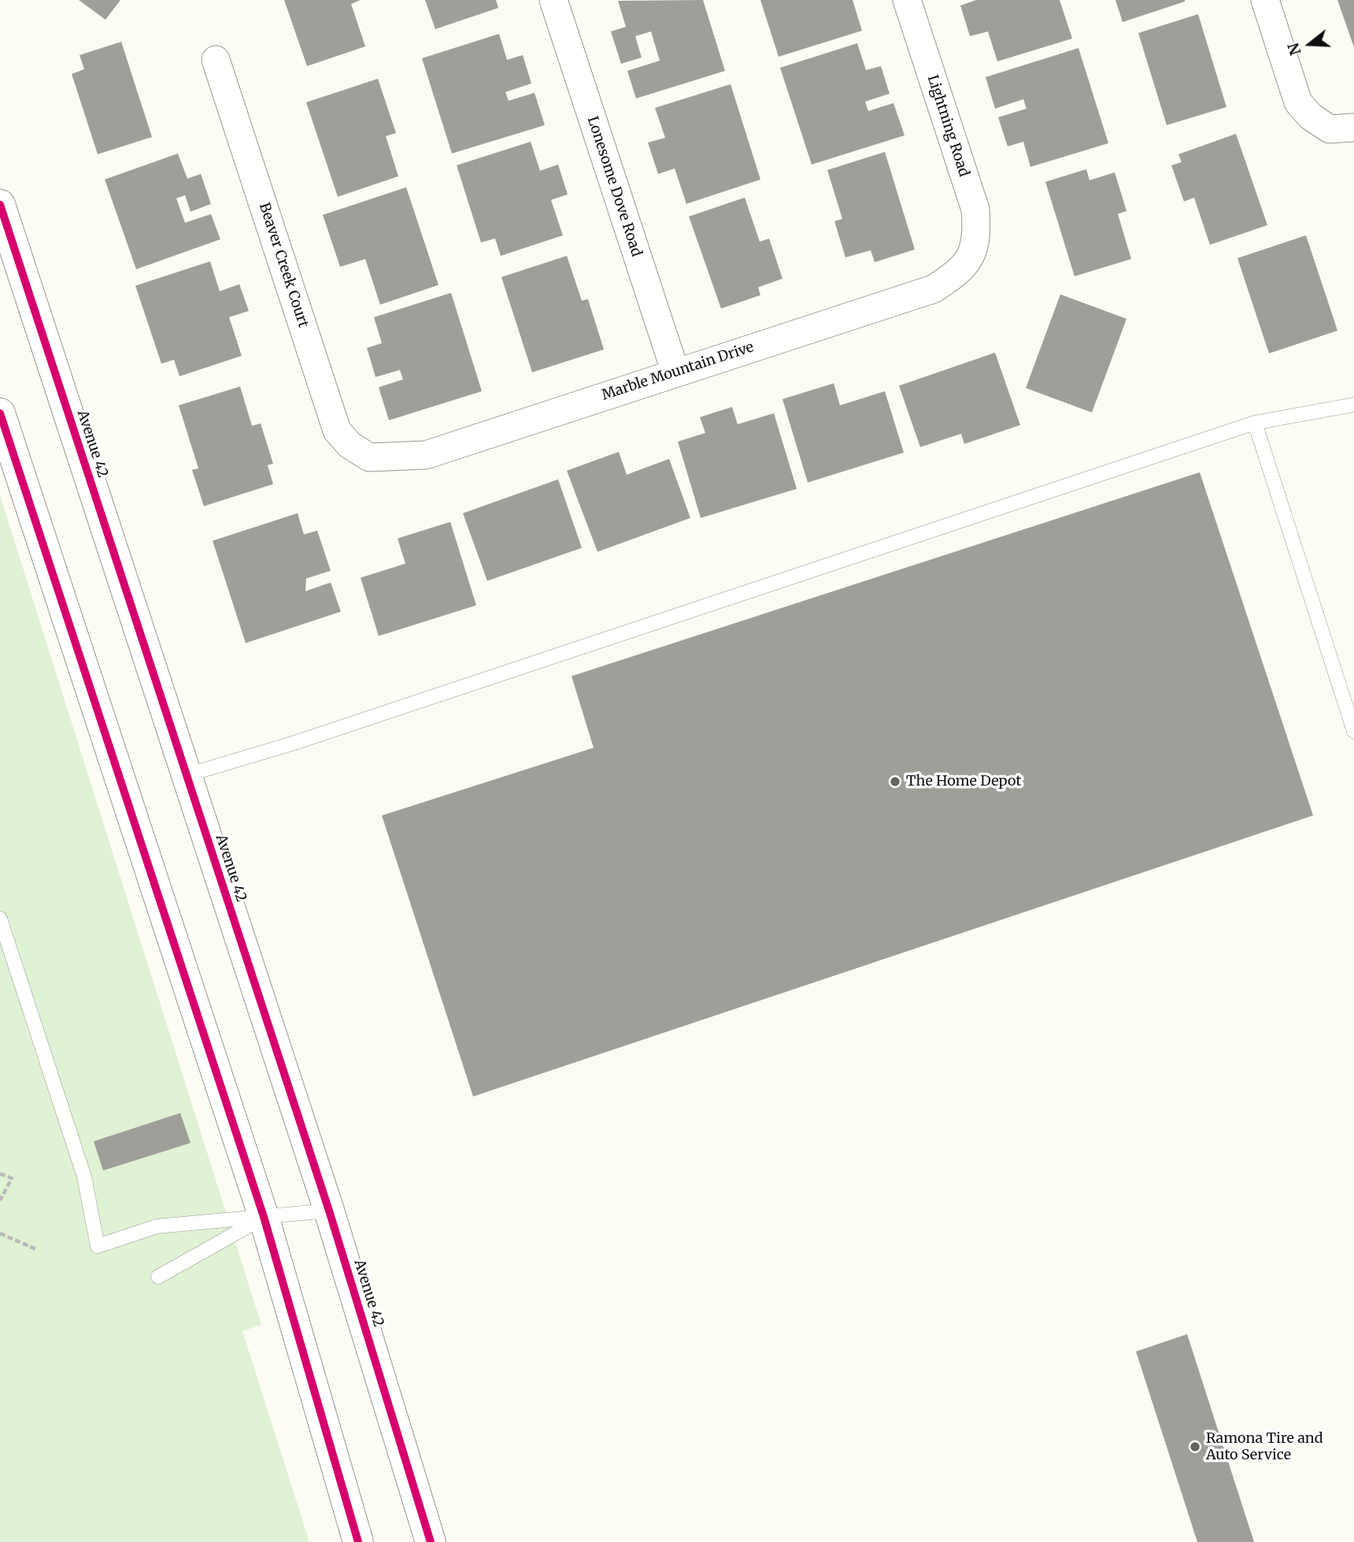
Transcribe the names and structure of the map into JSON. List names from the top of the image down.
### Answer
{
  "streets": {
    "street": [
      "Lightning Road",
      "Lonesome Dove Road",
      "Beaver Creek Court",
      "Marble Mountain Drive",
      "Avenue 42"
    ]
  },
  "crossings": [
    ["Lightning Road", "Marble Mountain Drive"],
    ["Lonesome Dove Road", "Marble Mountain Drive"],
    ["Beaver Creek Court", "Marble Mountain Drive"]
  ],
  "places": ["The Home Depot", "Ramona Tire and Auto Service"],
  "north": "left"
}
